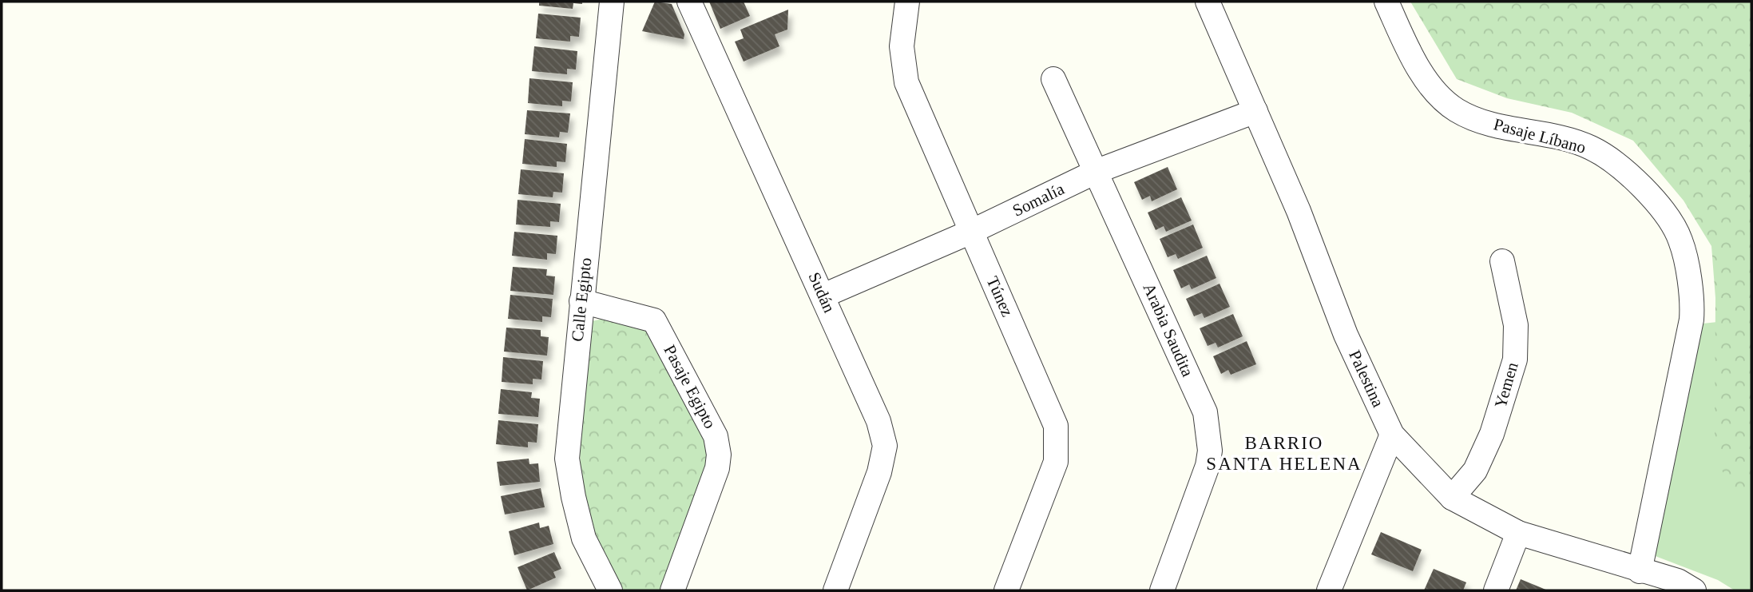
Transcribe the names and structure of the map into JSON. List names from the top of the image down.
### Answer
{
  "streets": {
    "street": [
      "Pasaje Líbano",
      "Somalía",
      "Sudán",
      "Túnez",
      "Calle Egipto",
      "Arabia Saudita",
      "Palestina",
      "Yemen",
      "Pasaje Egipto"
    ]
  },
  "crossings": [
    ["Pasaje Líbano", "Palestina"],
    ["Somalía", "Sudán"],
    ["Somalía", "Túnez"],
    ["Somalía", "Arabia Saudita"],
    ["Somalía", "Palestina"],
    ["Calle Egipto", "Pasaje Egipto"],
    ["Palestina", "Yemen"]
  ],
  "districts": ["BARRIO SANTA HELENA"]
}
